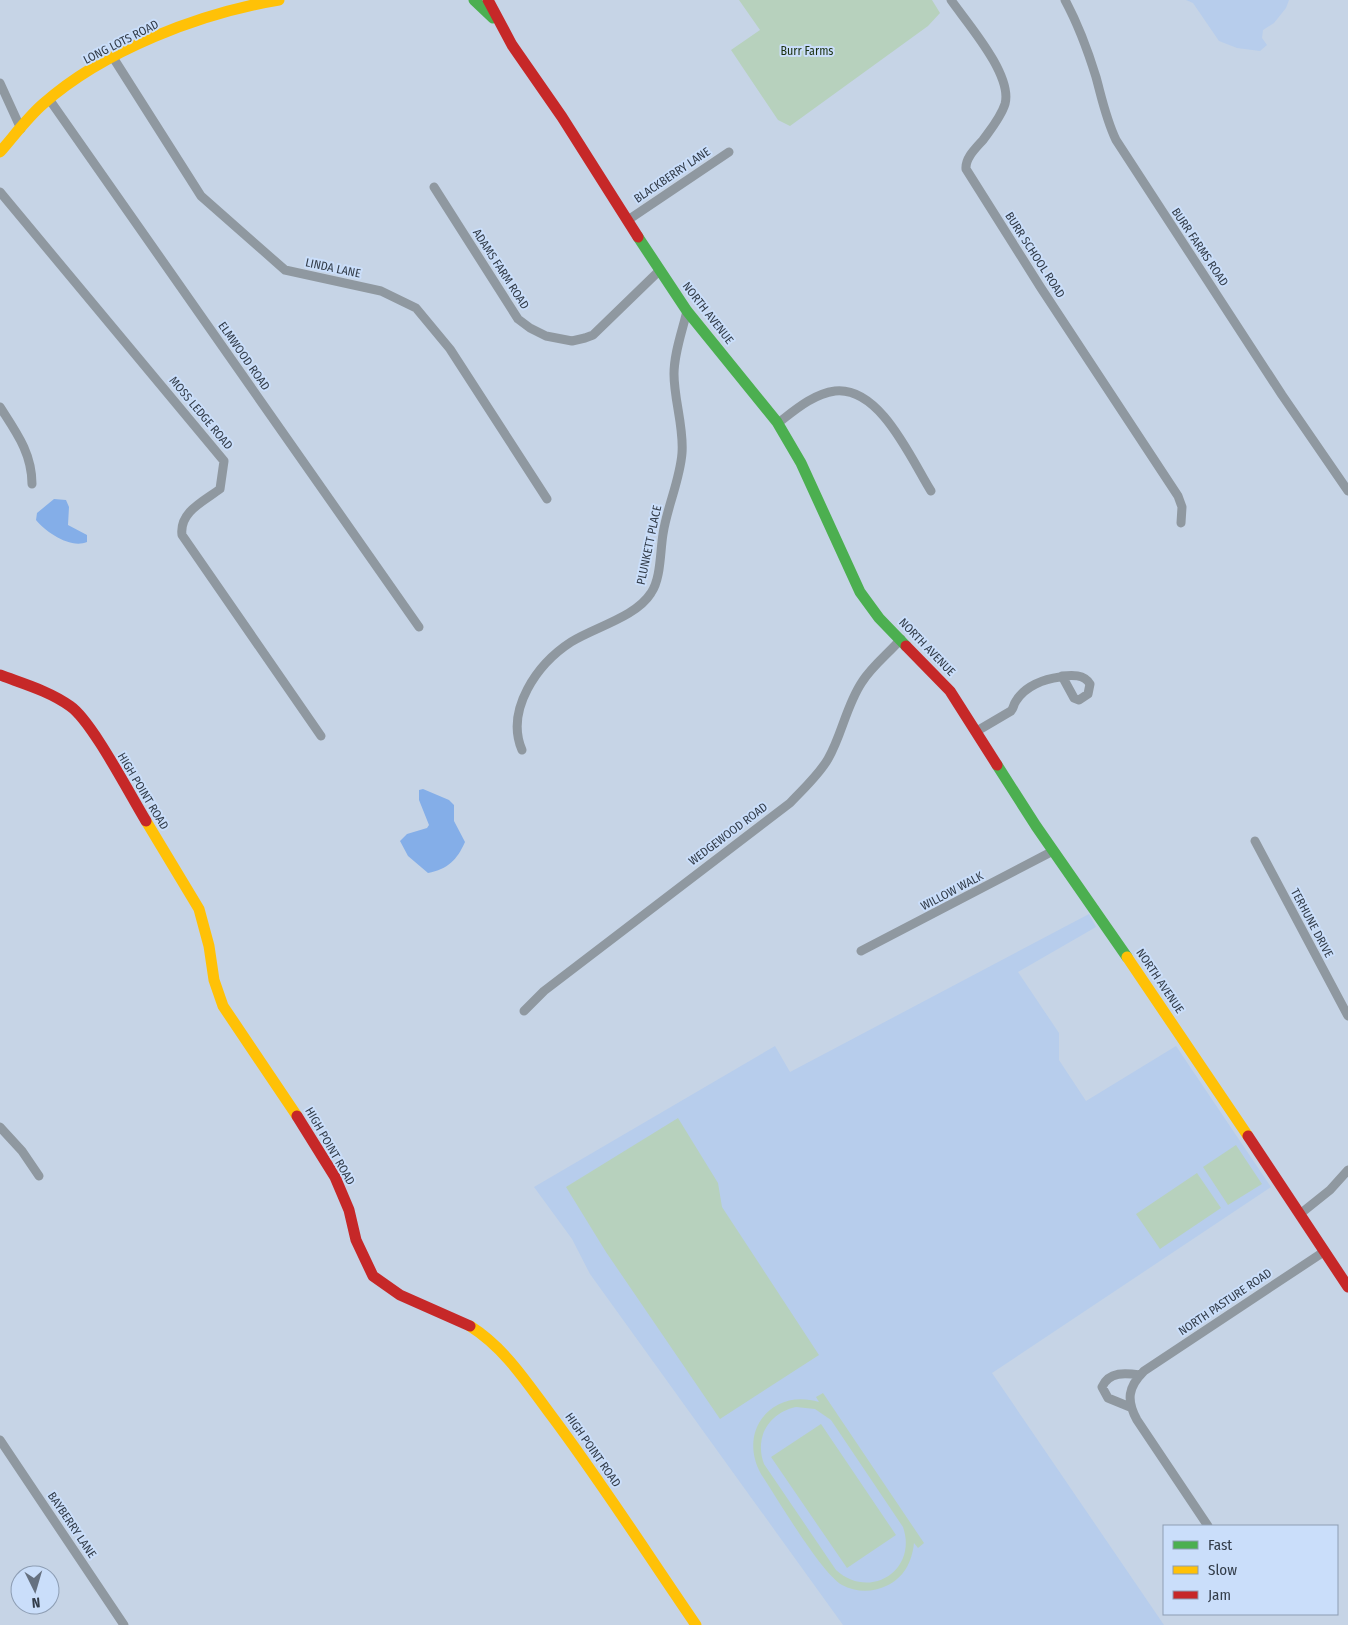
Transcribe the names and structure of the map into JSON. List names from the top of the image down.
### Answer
{
  "streets": {
    "street": [
      "LONG LOTS ROAD",
      "BLACKBERRY LANE",
      "BURR FARMS ROAD",
      "BURR SCHOOL ROAD",
      "LINDA LANE",
      "ADAMS FARM ROAD",
      "NORTH AVENUE",
      "ELMWOOD ROAD",
      "MOSS LEDGE ROAD",
      "PLUNKETT PLACE",
      "HIGH POINT ROAD",
      "WEDGEWOOD ROAD",
      "WILLOW WALK",
      "TERHUNE DRIVE",
      "NORTH PASTURE ROAD",
      "BAYBERRY LANE"
    ]
  },
  "crossings": [
    ["LONG LOTS ROAD", "LINDA LANE"],
    ["LONG LOTS ROAD", "ELMWOOD ROAD"],
    ["BLACKBERRY LANE", "NORTH AVENUE"],
    ["ADAMS FARM ROAD", "NORTH AVENUE"],
    ["NORTH AVENUE", "PLUNKETT PLACE"],
    ["NORTH AVENUE", "WEDGEWOOD ROAD"],
    ["NORTH AVENUE", "WILLOW WALK"],
    ["NORTH AVENUE", "NORTH PASTURE ROAD"]
  ],
  "parks": ["Burr Farms"],
  "legend": ["Fast", "Slow", "Jam"],
  "north": "bottom"
}
